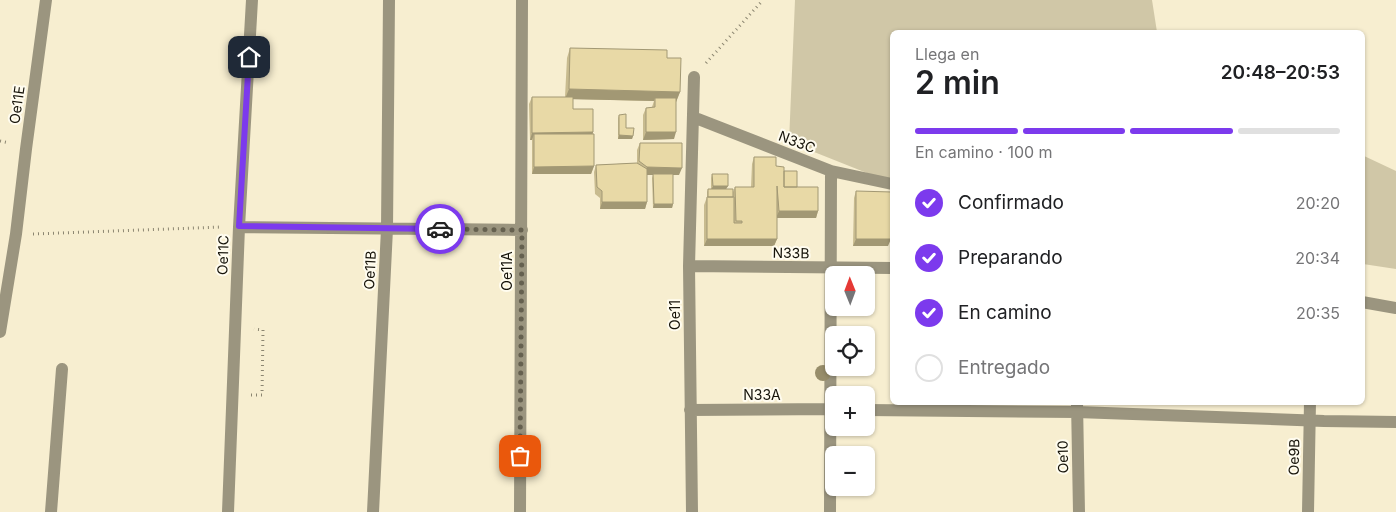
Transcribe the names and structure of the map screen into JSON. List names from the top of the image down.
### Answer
{
  "streets": {
    "street": [
      "Oe11E",
      "N33C",
      "N33B",
      "Oe11C",
      "Oe11B",
      "Oe11A",
      "Oe11",
      "N33A",
      "Oe10",
      "Oe9B"
    ]
  },
  "crossings": [
    ["N33C", "Oe11"],
    ["N33B", "Oe11"],
    ["Oe11", "N33A"]
  ],
  "north": "top",
  "page": {
    "heading": ["2 min", "Llega en", "20:48–20:53"],
    "bar": "En camino · 100 m",
    "list": [
      ["Confirmado", "20:20"],
      ["Preparando", "20:34"],
      ["En camino", "20:35"],
      "Entregado"
    ],
    "map_buttons": ["+", "−"]
  }
}
